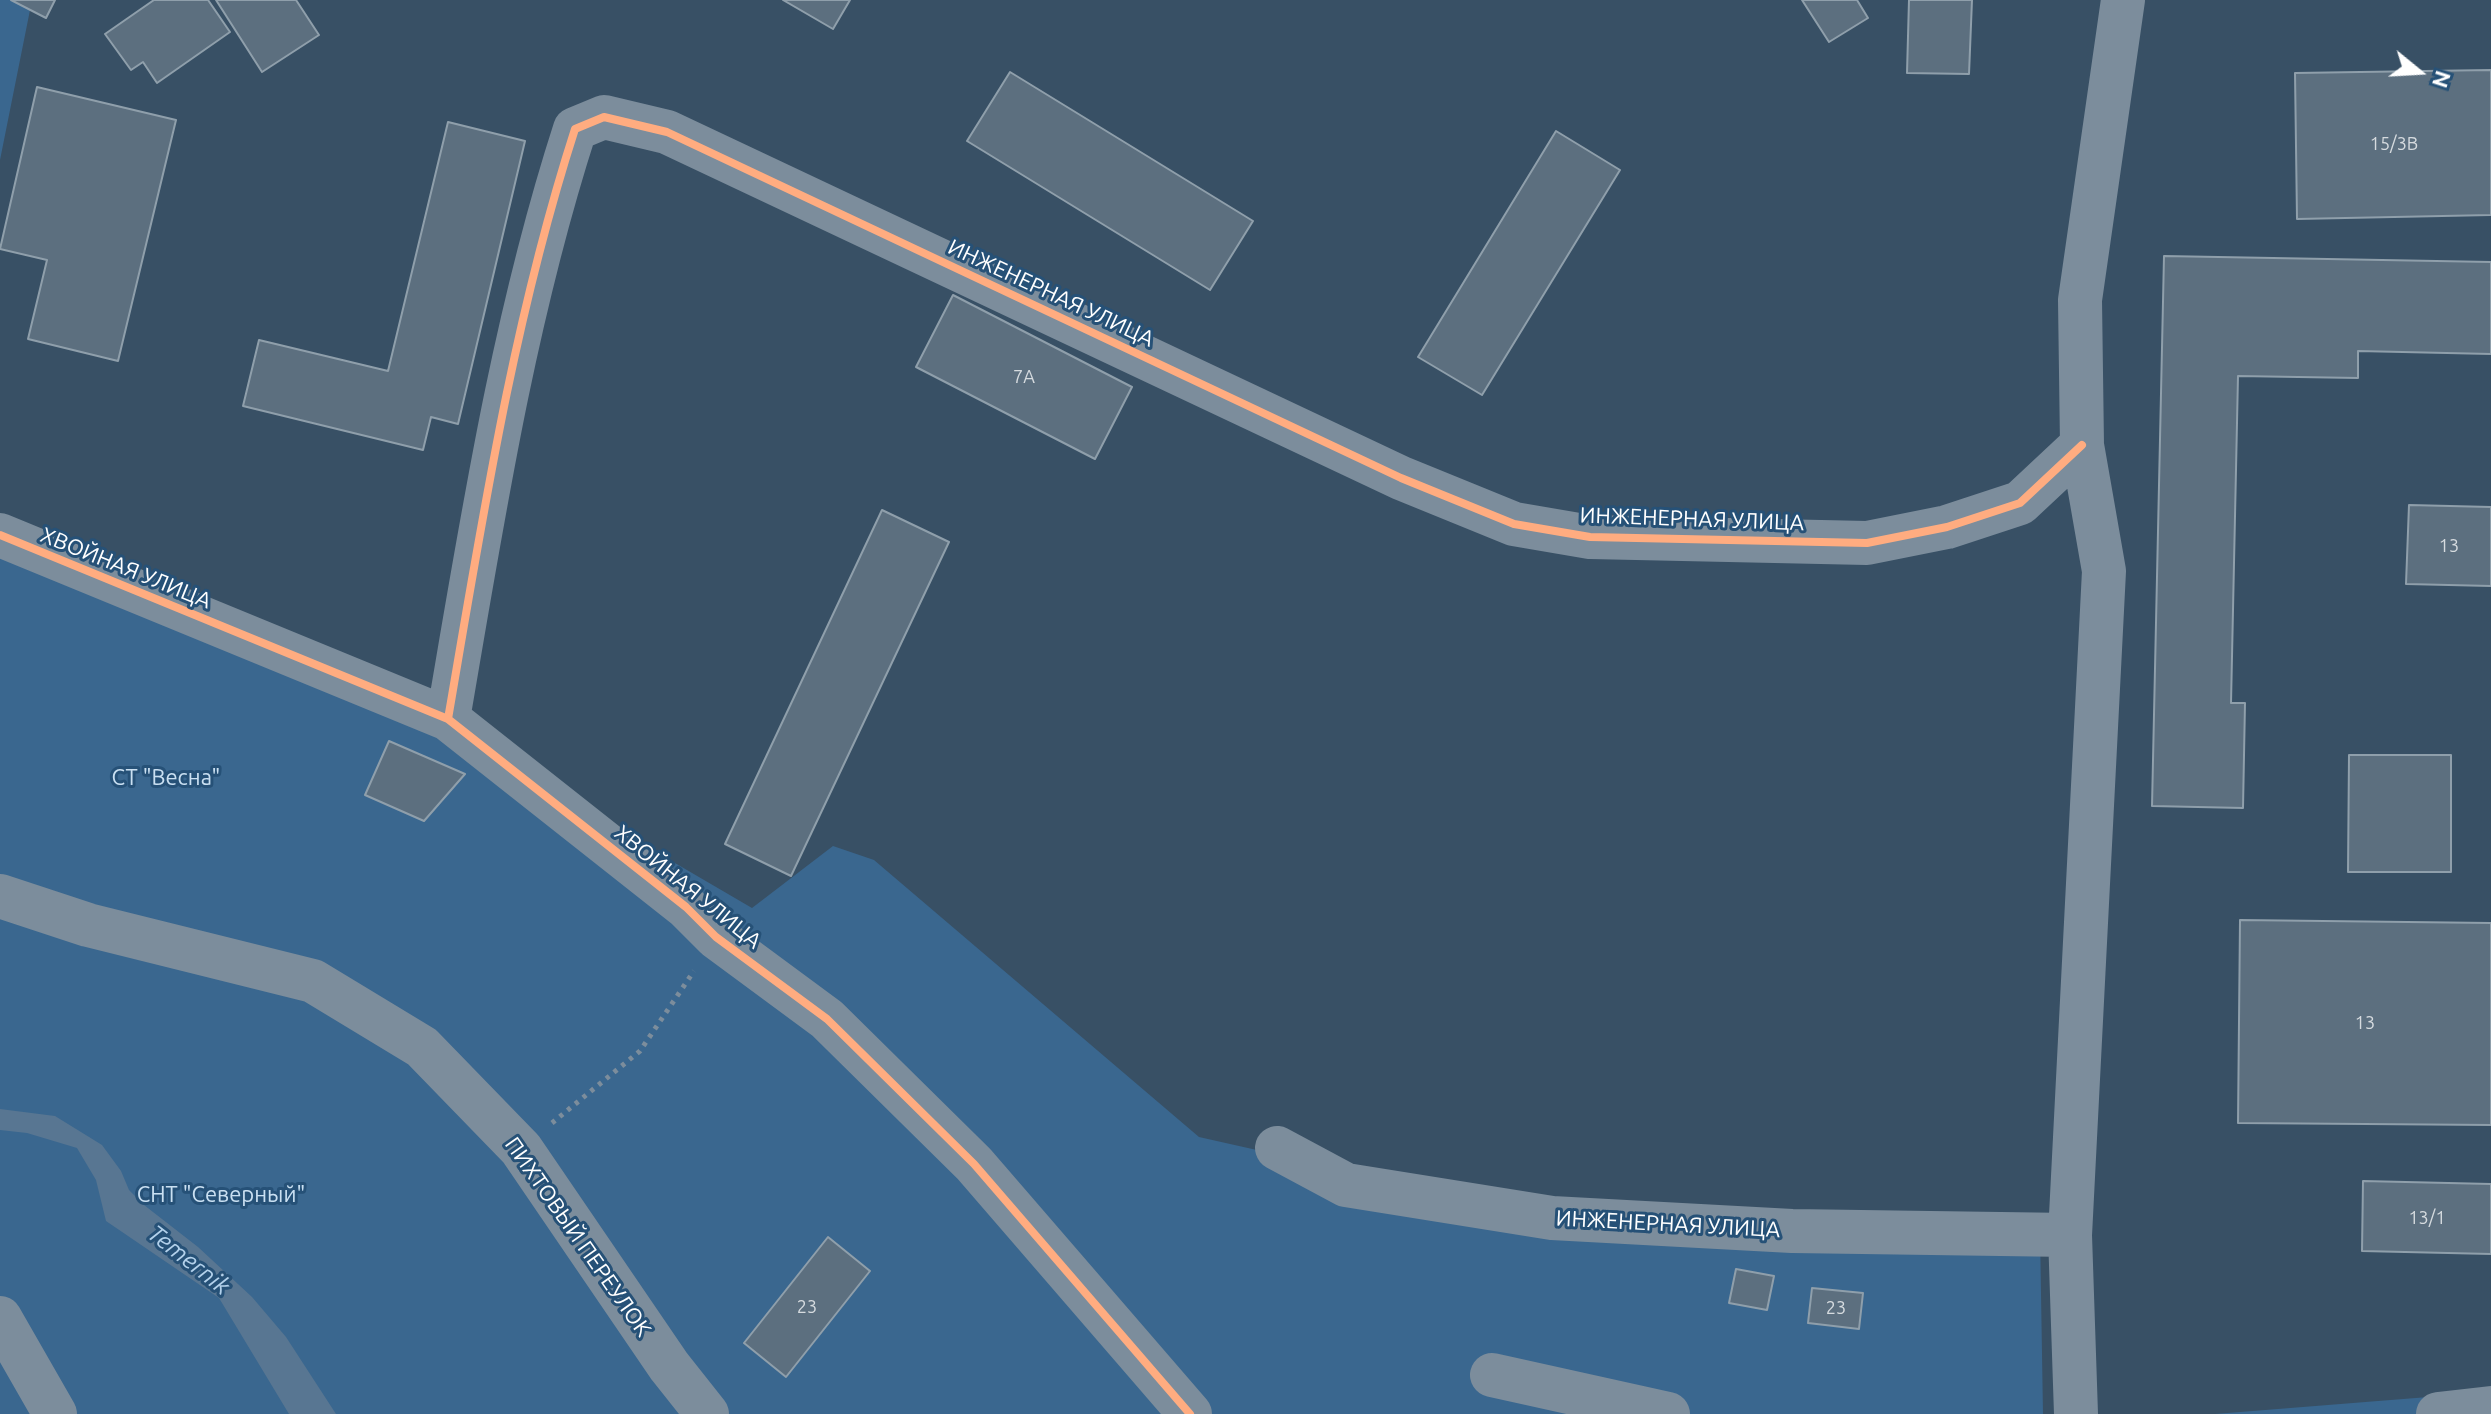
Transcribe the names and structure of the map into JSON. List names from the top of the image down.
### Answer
{
  "streets": {
    "street": ["ИНЖЕНЕРНАЯ УЛИЦА", "ХВОЙНАЯ УЛИЦА", "ПИХТОВЫЙ ПЕРЕУЛОК"]
  },
  "crossings": [
    ["ИНЖЕНЕРНАЯ УЛИЦА", "ХВОЙНАЯ УЛИЦА"]
  ],
  "water": ["Temernik"],
  "parks": ["СТ \"Весна\"", "СНТ \"Северный\""],
  "house_numbers": [
    "15/3В",
    "7А",
    "13",
    "13",
    "13/1",
    "23",
    "23"
  ],
  "north": "right"
}
